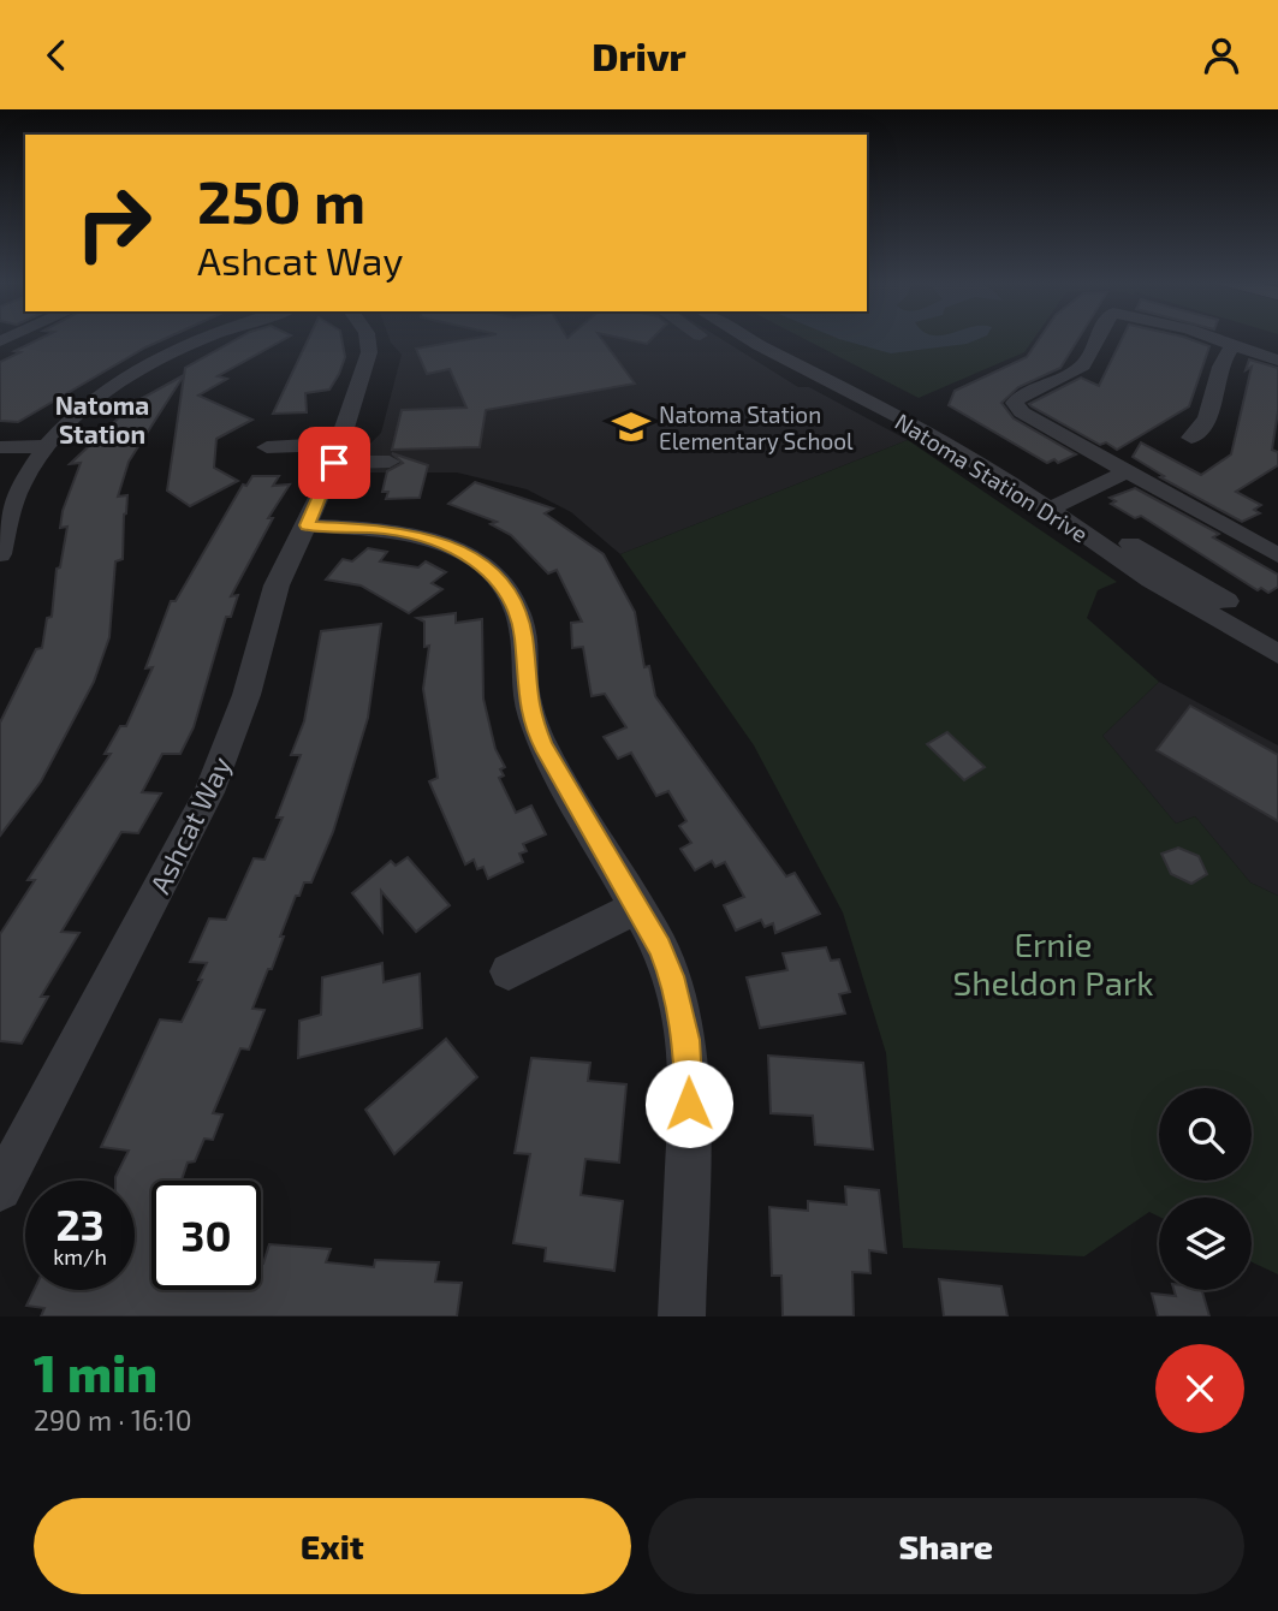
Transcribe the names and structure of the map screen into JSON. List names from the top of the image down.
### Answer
{
  "streets": {
    "street": ["Natoma Station Drive", "Ashcat Way"]
  },
  "districts": ["Natoma Station"],
  "parks": ["Ernie Sheldon Park"],
  "places": {
    "school or university": ["Natoma Station Elementary School"]
  },
  "page": {
    "header": "Drivr",
    "turn": ["250 m", "Ashcat Way"],
    "speed": "23 km/h",
    "limit": "30",
    "heading": ["1 min", "290 m · 16:10"],
    "buttons": ["Exit", "Share"]
  }
}
